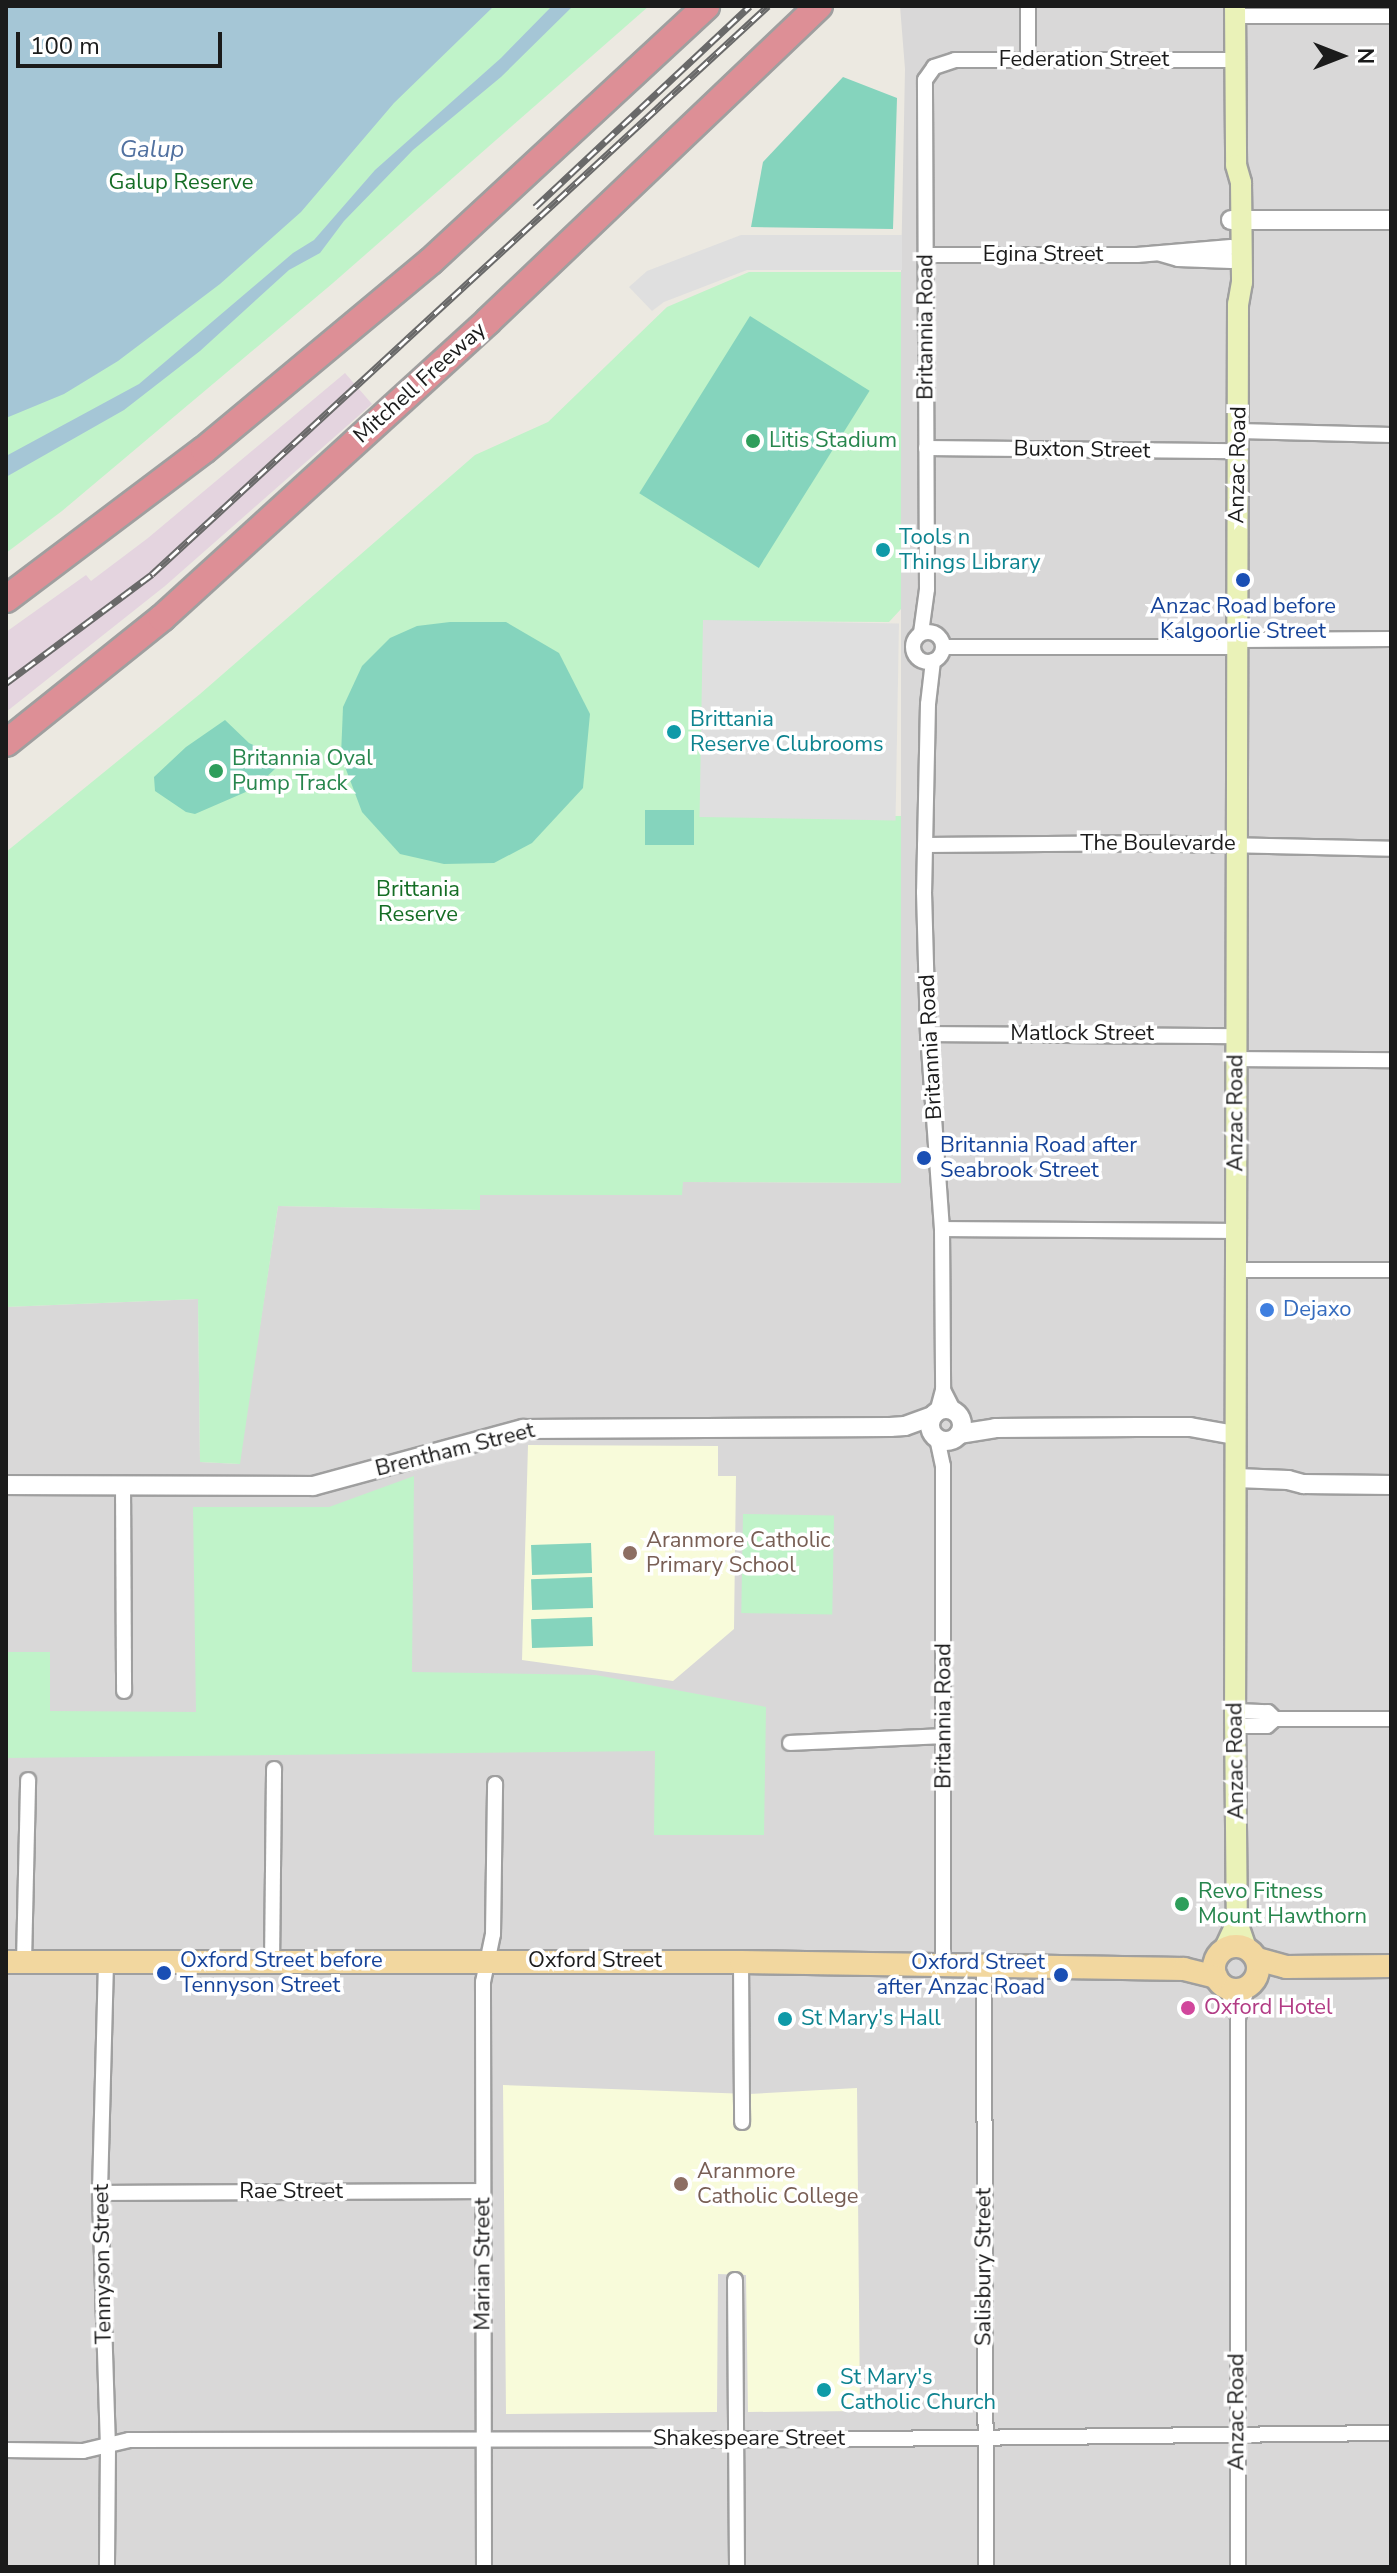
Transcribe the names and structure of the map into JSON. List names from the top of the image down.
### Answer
{
  "streets": {
    "highway": ["Mitchell Freeway"],
    "main road": ["Anzac Road", "Oxford Street"],
    "street": [
      "Federation Street",
      "Egina Street",
      "Britannia Road",
      "Buxton Street",
      "The Boulevarde",
      "Matlock Street",
      "Brentham Street",
      "Rae Street",
      "Tennyson Street",
      "Marian Street",
      "Salisbury Street",
      "Shakespeare Street"
    ]
  },
  "crossings": [
    ["Federation Street", "Britannia Road"],
    ["Federation Street", "Anzac Road"],
    ["Egina Street", "Britannia Road"],
    ["Egina Street", "Anzac Road"],
    ["Britannia Road", "Buxton Street"],
    ["Britannia Road", "The Boulevarde"],
    ["Britannia Road", "Matlock Street"],
    ["Britannia Road", "Brentham Street"],
    ["Britannia Road", "Oxford Street"],
    ["Buxton Street", "Anzac Road"],
    ["Anzac Road", "The Boulevarde"],
    ["Anzac Road", "Matlock Street"],
    ["Anzac Road", "Brentham Street"],
    ["Anzac Road", "Oxford Street"],
    ["Anzac Road", "Shakespeare Street"],
    ["Oxford Street", "Tennyson Street"],
    ["Oxford Street", "Marian Street"],
    ["Oxford Street", "Salisbury Street"],
    ["Rae Street", "Tennyson Street"],
    ["Rae Street", "Marian Street"],
    ["Tennyson Street", "Shakespeare Street"],
    ["Marian Street", "Shakespeare Street"],
    ["Salisbury Street", "Shakespeare Street"]
  ],
  "water": ["Galup"],
  "parks": ["Galup Reserve", "Brittania Reserve"],
  "places": [
    "Litis Stadium",
    "Tools n Things Library",
    "Anzac Road before Kalgoorlie Street",
    "Brittania Reserve Clubrooms",
    "Britannia Oval Pump Track",
    "Britannia Road after Seabrook Street",
    "Dejaxo",
    "Aranmore Catholic Primary School",
    "Revo Fitness Mount Hawthorn",
    "Oxford Street before Tennyson Street",
    "Oxford Street after Anzac Road",
    "Oxford Hotel",
    "St Mary's Hall",
    "Aranmore Catholic College",
    "St Mary's Catholic Church"
  ],
  "scale_bar": "100 m",
  "north": "right"
}
